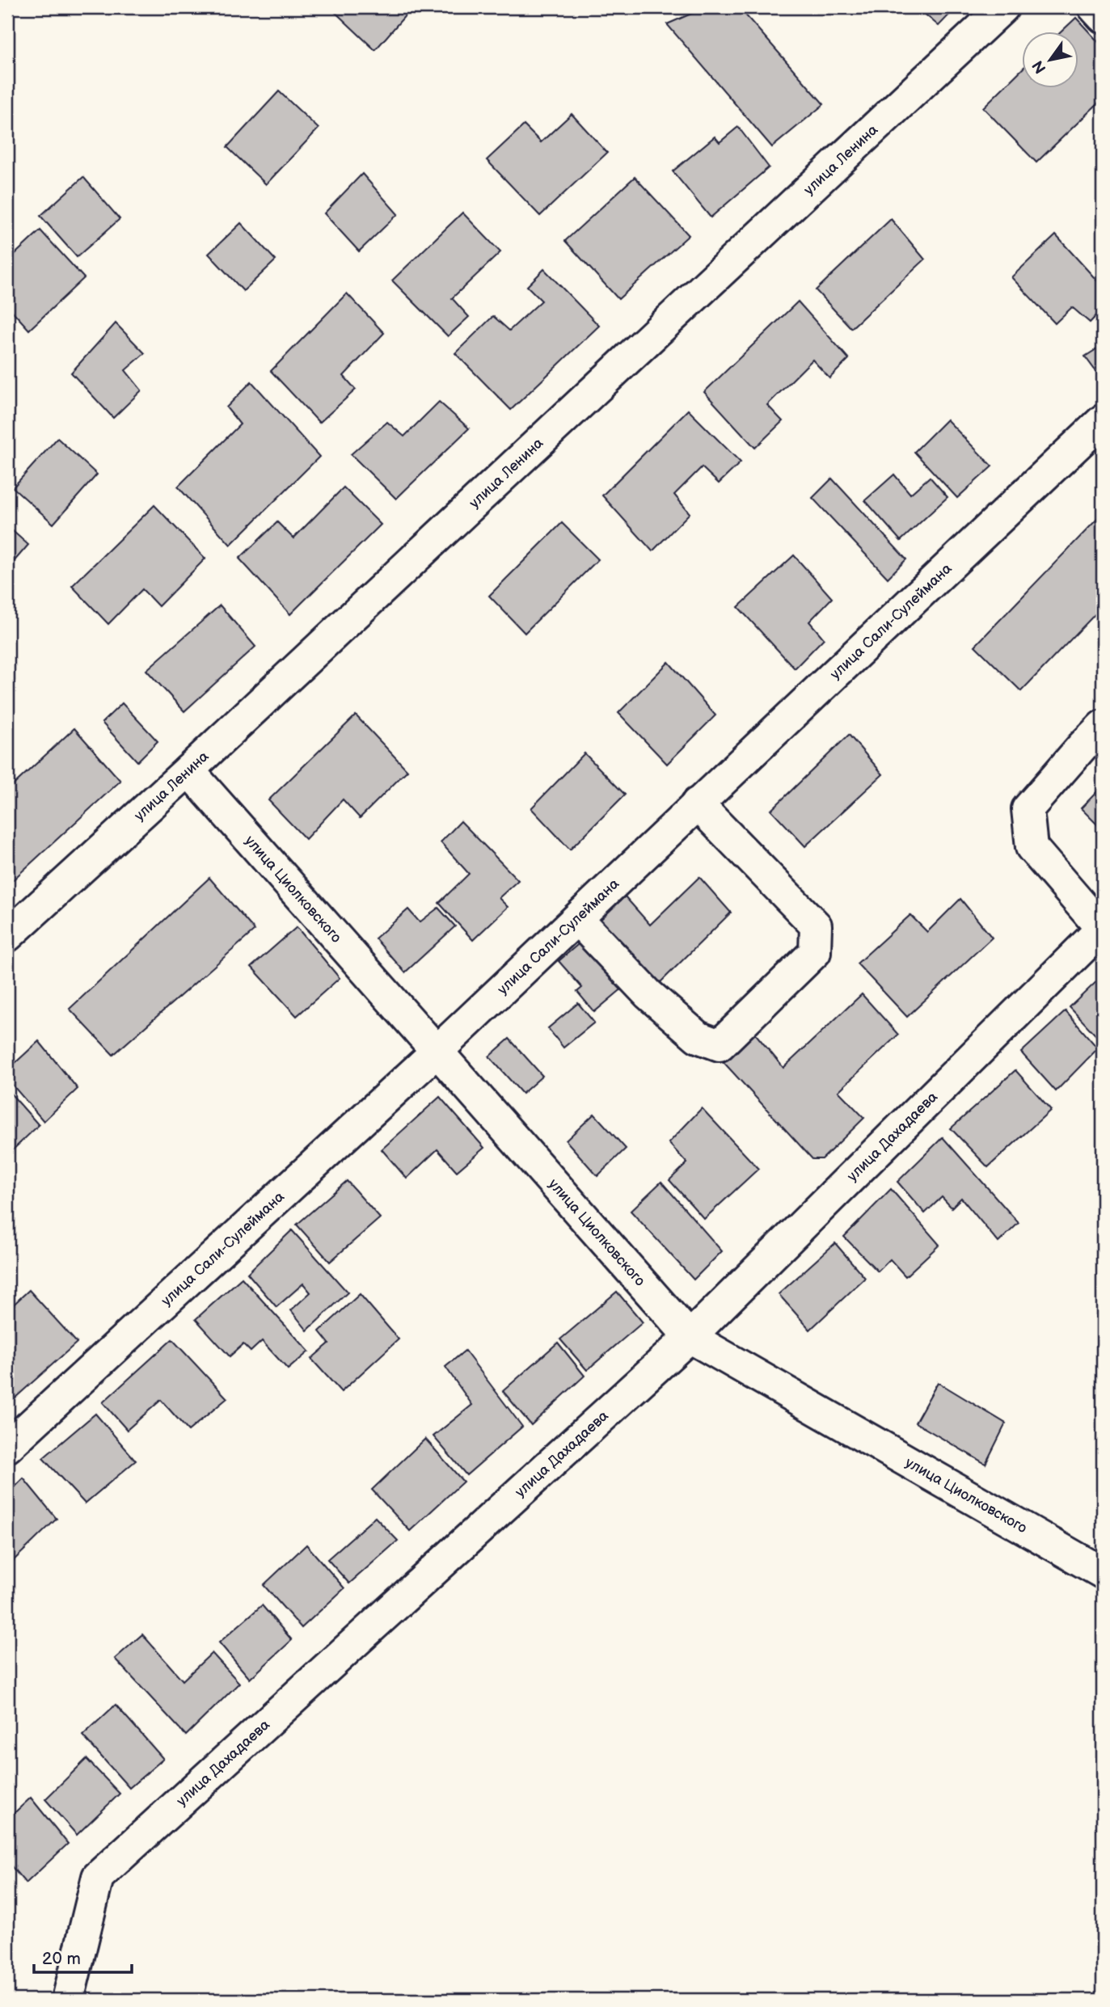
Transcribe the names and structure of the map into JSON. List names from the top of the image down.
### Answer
{
  "streets": {
    "street": [
      "улица Ленина",
      "улица Сали-Сулеймана",
      "улица Циолковского",
      "улица Дахадаева"
    ]
  },
  "crossings": [
    ["улица Ленина", "улица Циолковского"],
    ["улица Сали-Сулеймана", "улица Циолковского"],
    ["улица Циолковского", "улица Дахадаева"]
  ],
  "scale_bar": "20 m",
  "north": "bottom left"
}
